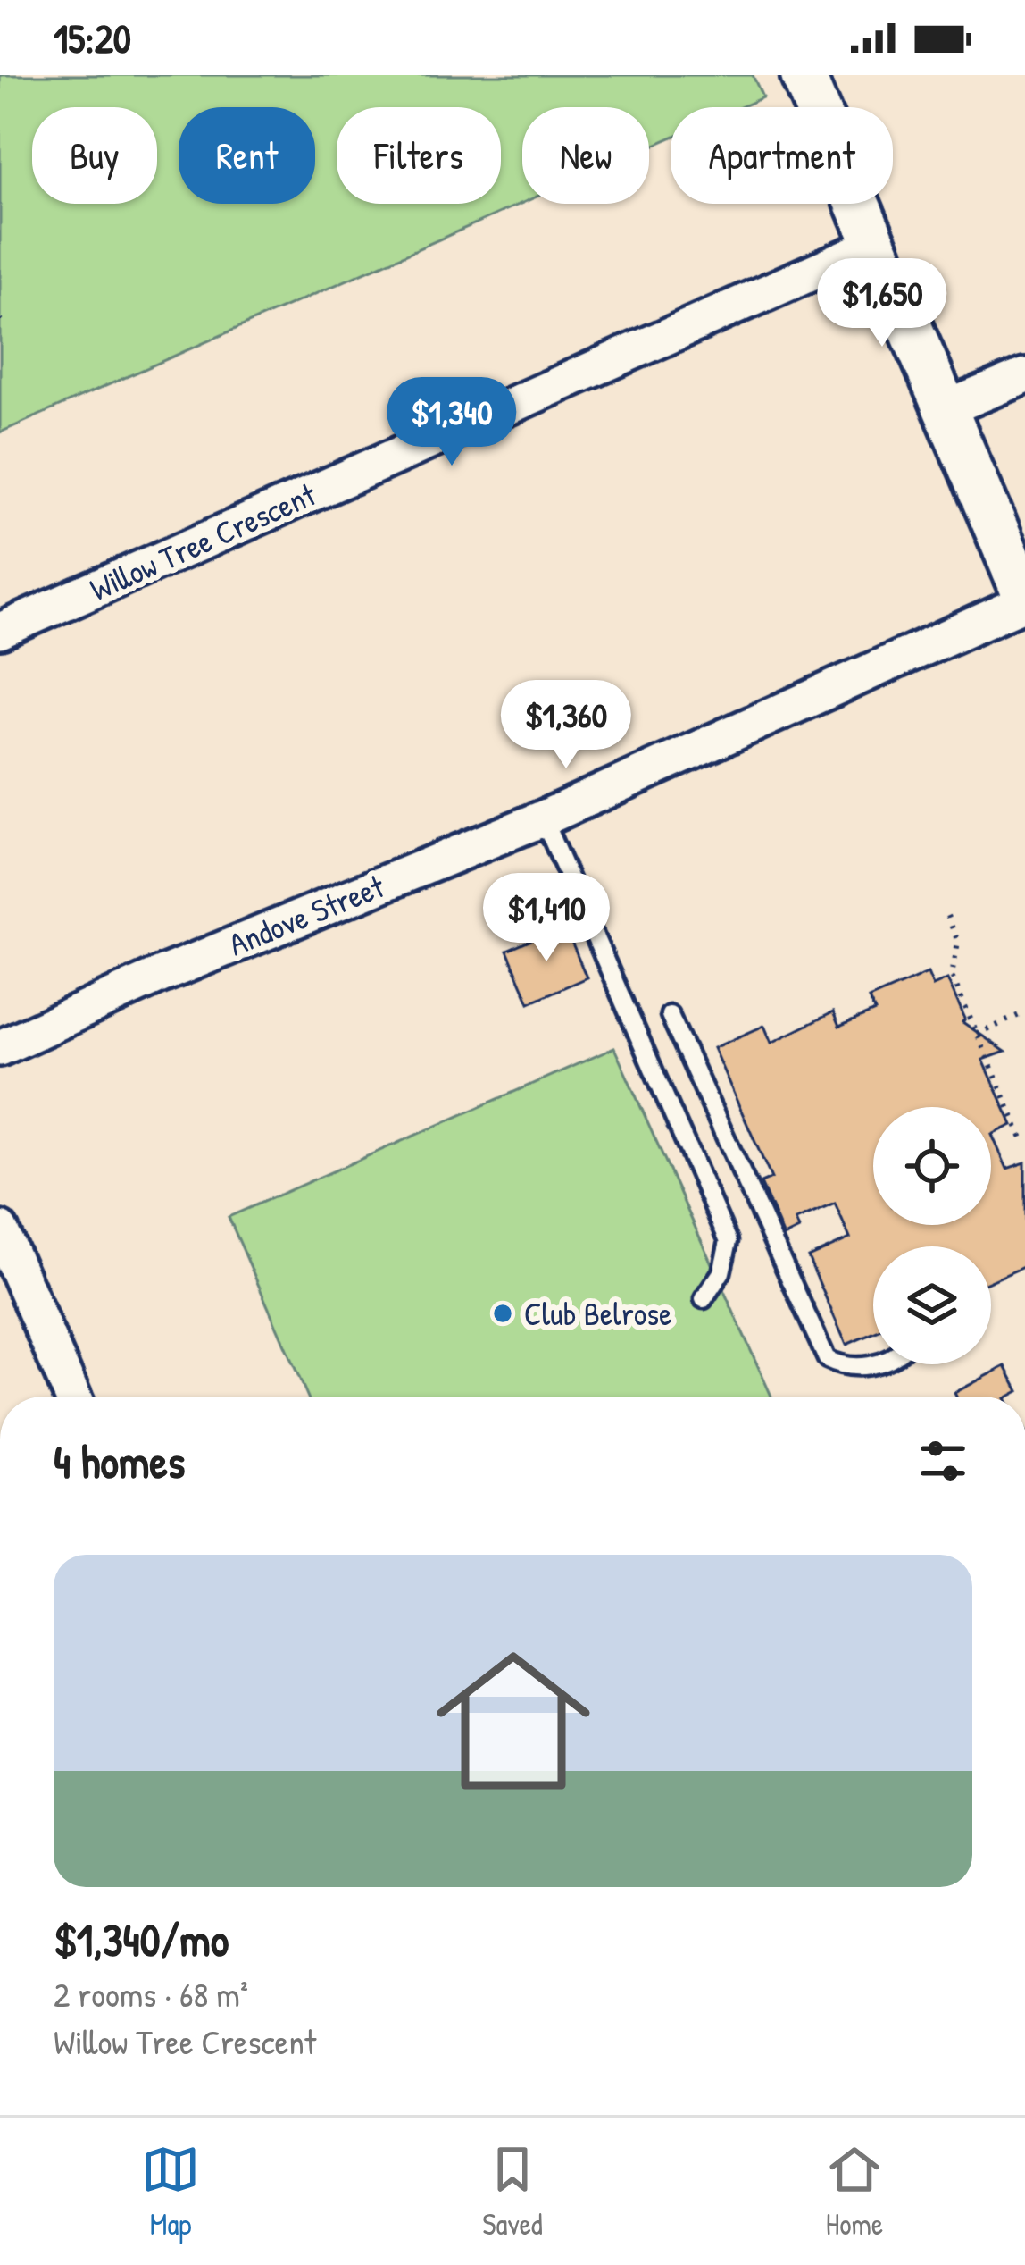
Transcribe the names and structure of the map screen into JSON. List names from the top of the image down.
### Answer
{
  "streets": {
    "street": ["Willow Tree Crescent", "Andove Street"]
  },
  "places": ["Club Belrose"],
  "page": {
    "status": "15:20",
    "chip": [
      "Buy",
      "Rent",
      "Filters",
      "New",
      "Apartment"
    ],
    "price": [
      "$1,650",
      "$1,340",
      "$1,360",
      "$1,410"
    ],
    "heading": "4 homes",
    "list": [
      {
        "name": "$1,340/mo",
        "note": "2 rooms · 68 m² · Willow Tree Crescent"
      }
    ],
    "tabs": ["Map", "Saved", "Home"]
  }
}
